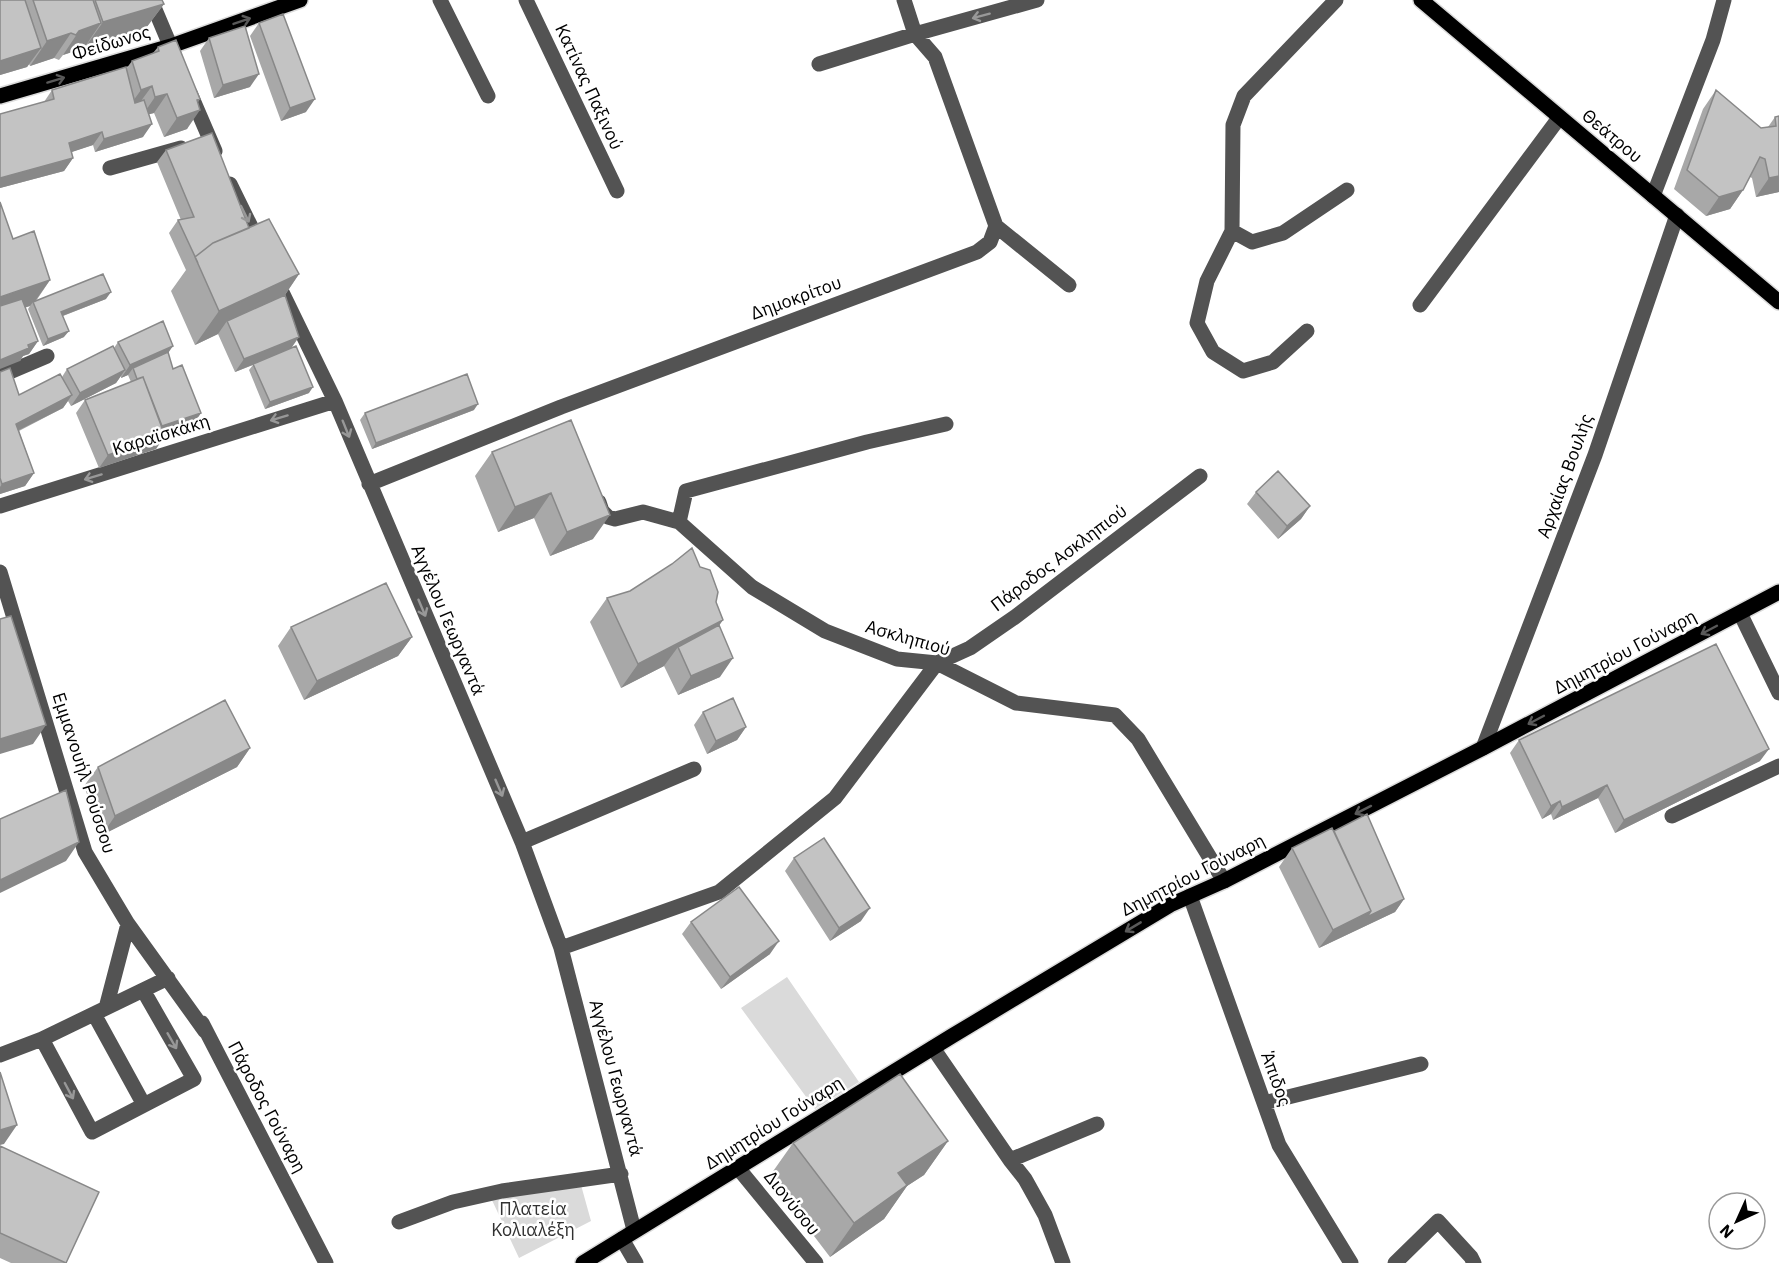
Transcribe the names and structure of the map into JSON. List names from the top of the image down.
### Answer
{
  "streets": {
    "main road": ["Φείδωνος", "Θεάτρου", "Δημητρίου Γούναρη"],
    "street": [
      "Κατίνας Παξινού",
      "Δημοκρίτου",
      "Καραϊσκάκη",
      "Αρχαίας Βουλής",
      "Πάροδος Ασκληπιού",
      "Αγγέλου Γεωργαντά",
      "Ασκληπιού",
      "Εμμανουήλ Ρούσσου",
      "Άπιδος",
      "Πάροδος Γούναρη",
      "Διονύσου"
    ]
  },
  "crossings": [
    ["Φείδωνος", "Αγγέλου Γεωργαντά"],
    ["Θεάτρου", "Αρχαίας Βουλής"],
    ["Δημοκρίτου", "Αγγέλου Γεωργαντά"],
    ["Καραϊσκάκη", "Αγγέλου Γεωργαντά"],
    ["Αρχαίας Βουλής", "Δημητρίου Γούναρη"],
    ["Πάροδος Ασκληπιού", "Ασκληπιού"],
    ["Αγγέλου Γεωργαντά", "Δημητρίου Γούναρη"],
    ["Ασκληπιού", "Δημητρίου Γούναρη"],
    ["Δημητρίου Γούναρη", "Άπιδος"],
    ["Δημητρίου Γούναρη", "Διονύσου"],
    ["Εμμανουήλ Ρούσσου", "Πάροδος Γούναρη"]
  ],
  "one_way": [
    "Φείδωνος",
    "Καραϊσκάκη",
    "Αγγέλου Γεωργαντά",
    "Δημητρίου Γούναρη"
  ],
  "parks": ["Πλατεία Κολιαλέξη"],
  "north": "bottom left"
}
